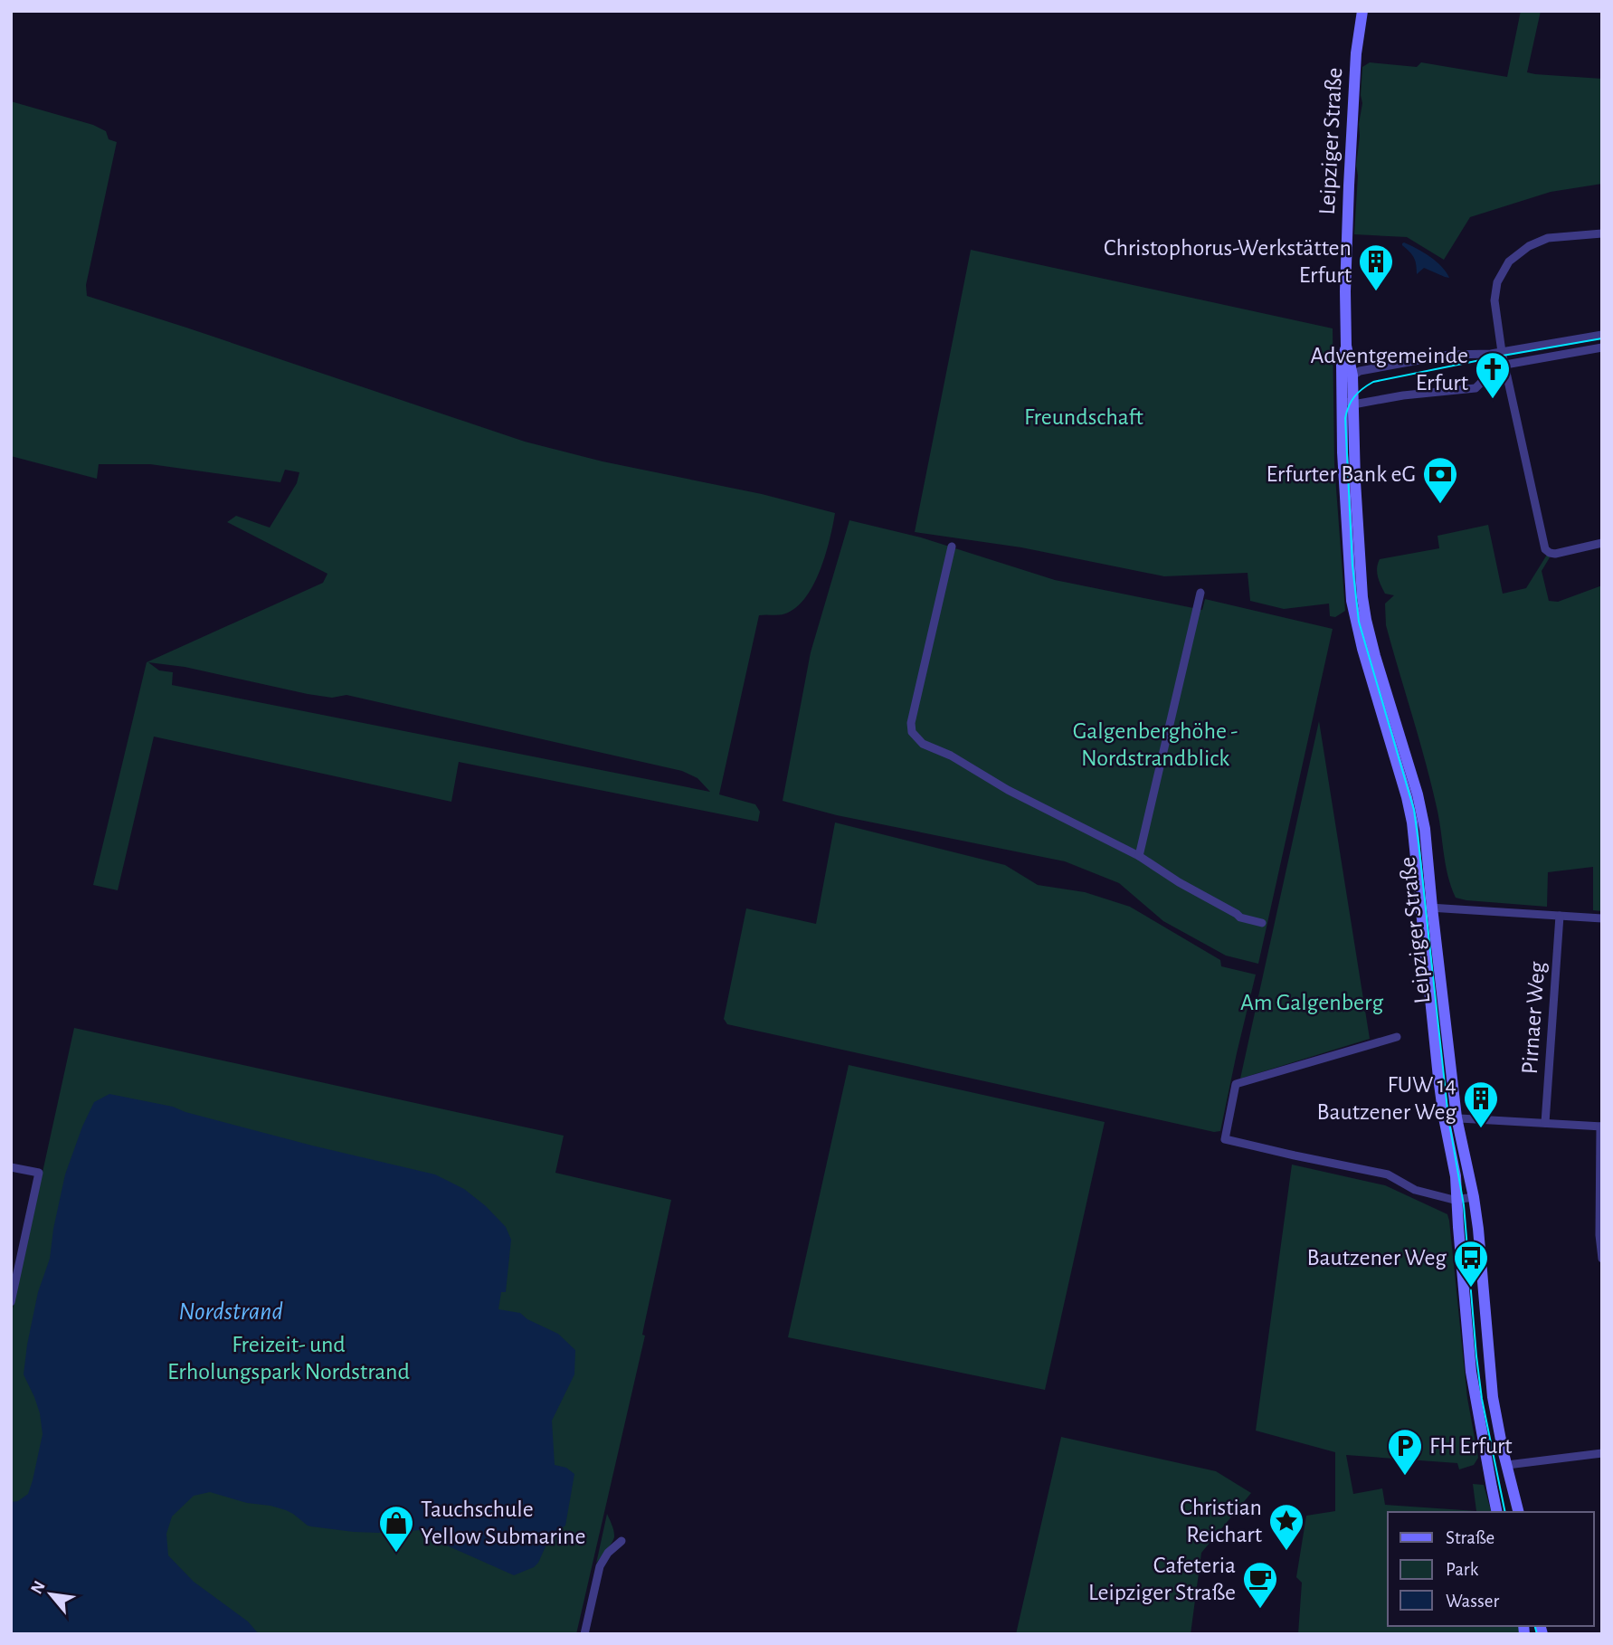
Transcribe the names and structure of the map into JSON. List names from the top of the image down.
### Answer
{
  "streets": {
    "main road": ["Leipziger Straße"],
    "street": ["Pirnaer Weg"]
  },
  "water": ["Nordstrand"],
  "parks": [
    "Freundschaft",
    "Galgenberghöhe - Nordstrandblick",
    "Am Galgenberg",
    "Freizeit- und Erholungspark Nordstrand"
  ],
  "places": {
    "building": ["Christophorus-Werkstätten Erfurt", "FUW 14 Bautzener Weg"],
    "church": ["Adventgemeinde Erfurt"],
    "bank": ["Erfurter Bank eG"],
    "bus stop": ["Bautzener Weg"],
    "parking": ["FH Erfurt"],
    "place": ["Christian Reichart"],
    "shop": ["Tauchschule Yellow Submarine"],
    "cafe": ["Cafeteria Leipziger Straße"]
  },
  "legend": ["Straße", "Park", "Wasser"],
  "north": "top left"
}
